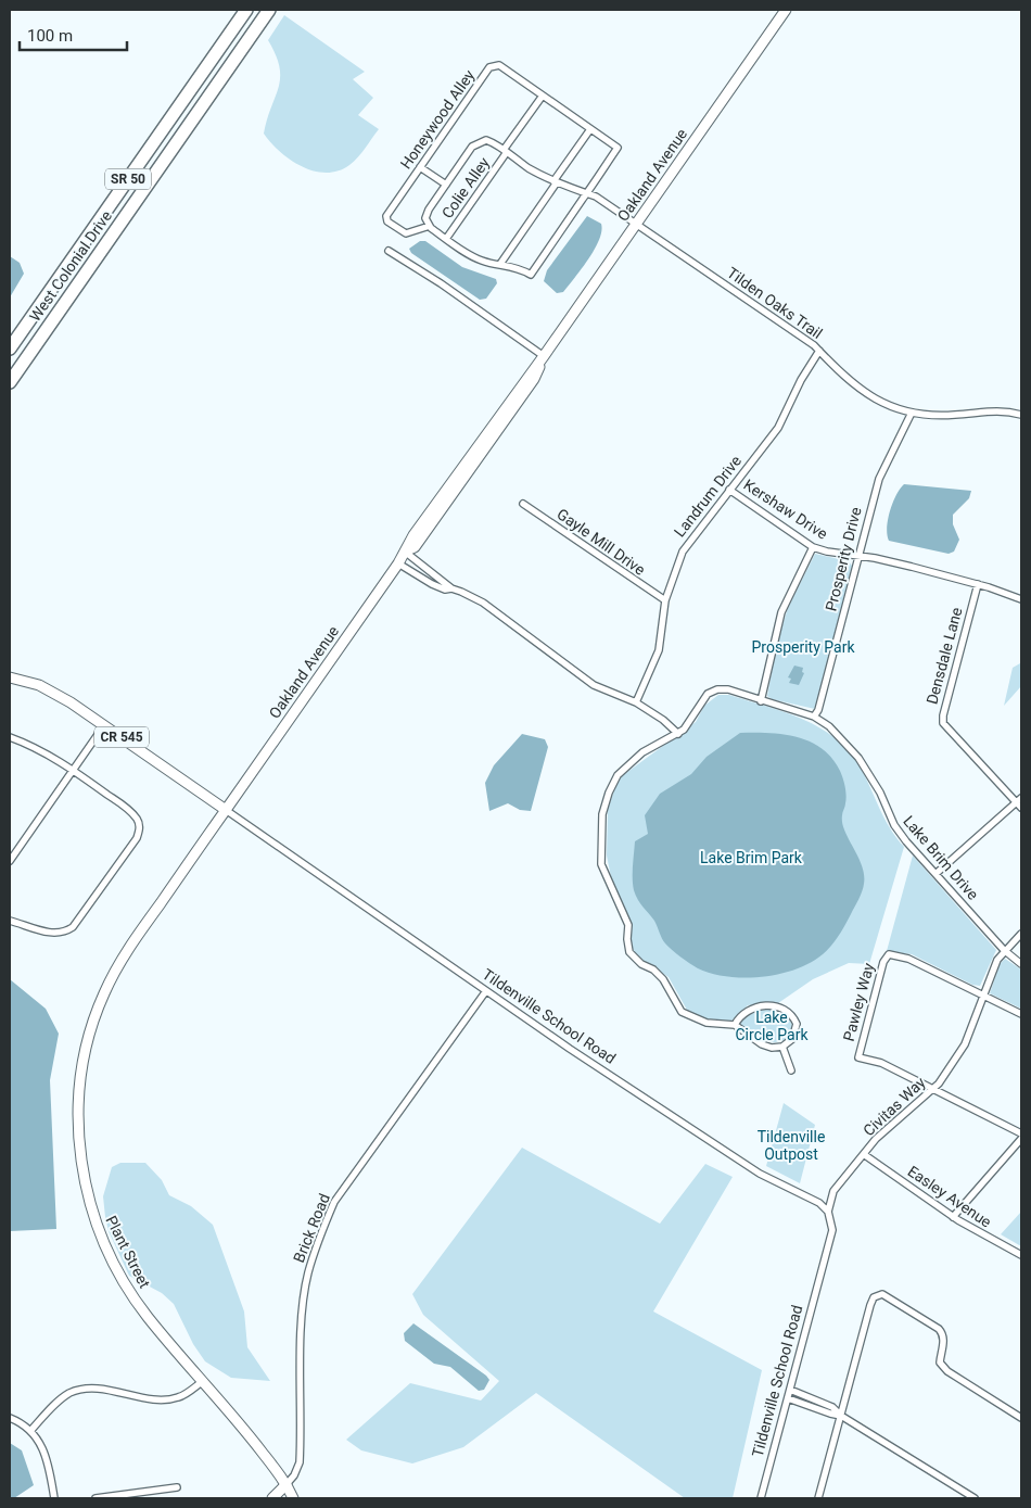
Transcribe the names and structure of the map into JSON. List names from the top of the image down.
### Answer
{
  "streets": {
    "highway": ["SR 50", "West Colonial Drive"],
    "main road": [
      "Oakland Avenue",
      "CR 545",
      "Tildenville School Road",
      "Plant Street"
    ],
    "street": [
      "Honeywood Alley",
      "Colie Alley",
      "Tilden Oaks Trail",
      "Landrum Drive",
      "Kershaw Drive",
      "Gayle Mill Drive",
      "Prosperity Drive",
      "Densdale Lane",
      "Lake Brim Drive",
      "Pawley Way",
      "Civitas Way",
      "Easley Avenue",
      "Brick Road"
    ]
  },
  "crossings": [
    ["Honeywood Alley", "Colie Alley"],
    ["Honeywood Alley", "Tilden Oaks Trail"],
    ["Oakland Avenue", "Tilden Oaks Trail"],
    ["Oakland Avenue", "Tildenville School Road"],
    ["Oakland Avenue", "Plant Street"],
    ["Colie Alley", "Tilden Oaks Trail"],
    ["Tilden Oaks Trail", "Landrum Drive"],
    ["Tilden Oaks Trail", "Prosperity Drive"],
    ["Landrum Drive", "Kershaw Drive"],
    ["Landrum Drive", "Gayle Mill Drive"],
    ["Kershaw Drive", "Prosperity Drive"],
    ["Kershaw Drive", "Densdale Lane"],
    ["Prosperity Drive", "Lake Brim Drive"],
    ["Lake Brim Drive", "Civitas Way"],
    ["Pawley Way", "Civitas Way"],
    ["Tildenville School Road", "Civitas Way"],
    ["Tildenville School Road", "Brick Road"],
    ["Tildenville School Road", "Plant Street"],
    ["Civitas Way", "Easley Avenue"],
    ["Brick Road", "Plant Street"]
  ],
  "parks": [
    "Prosperity Park",
    "Lake Brim Park",
    "Lake Circle Park",
    "Tildenville Outpost"
  ],
  "scale_bar": "100 m"
}
